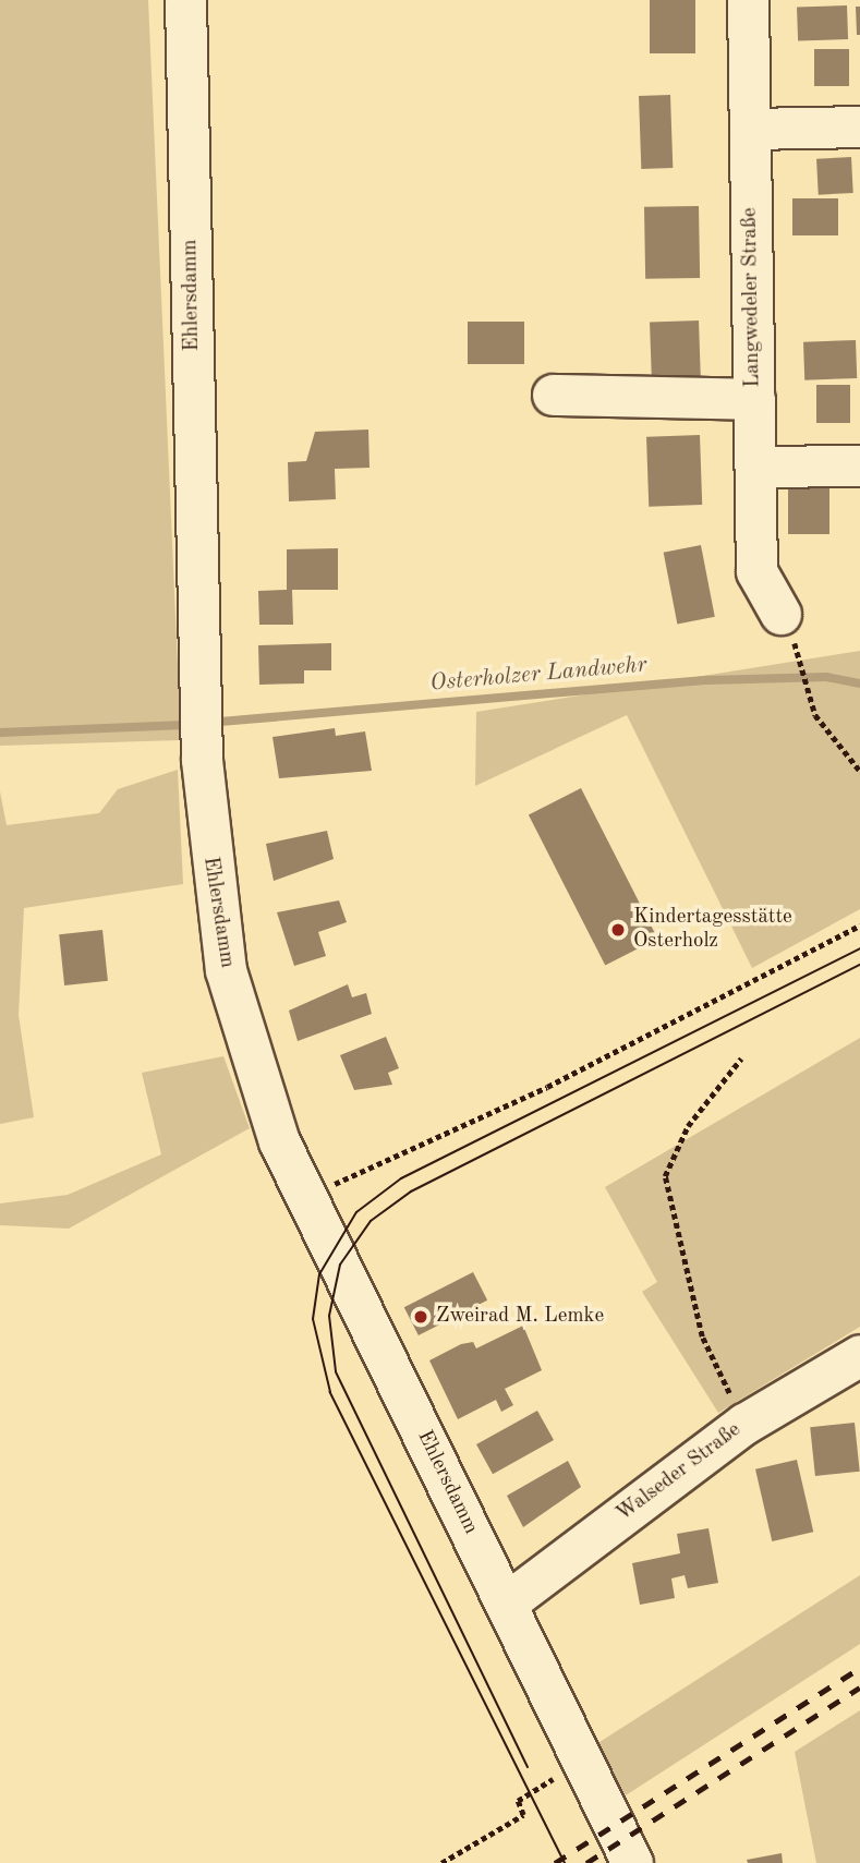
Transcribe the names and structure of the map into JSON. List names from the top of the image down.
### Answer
{
  "streets": {
    "street": ["Ehlersdamm", "Langwedeler Straße", "Walseder Straße"]
  },
  "crossings": [
    ["Ehlersdamm", "Walseder Straße"]
  ],
  "water": ["Osterholzer Landwehr"],
  "places": ["Kindertagesstätte Osterholz", "Zweirad M. Lemke"]
}
